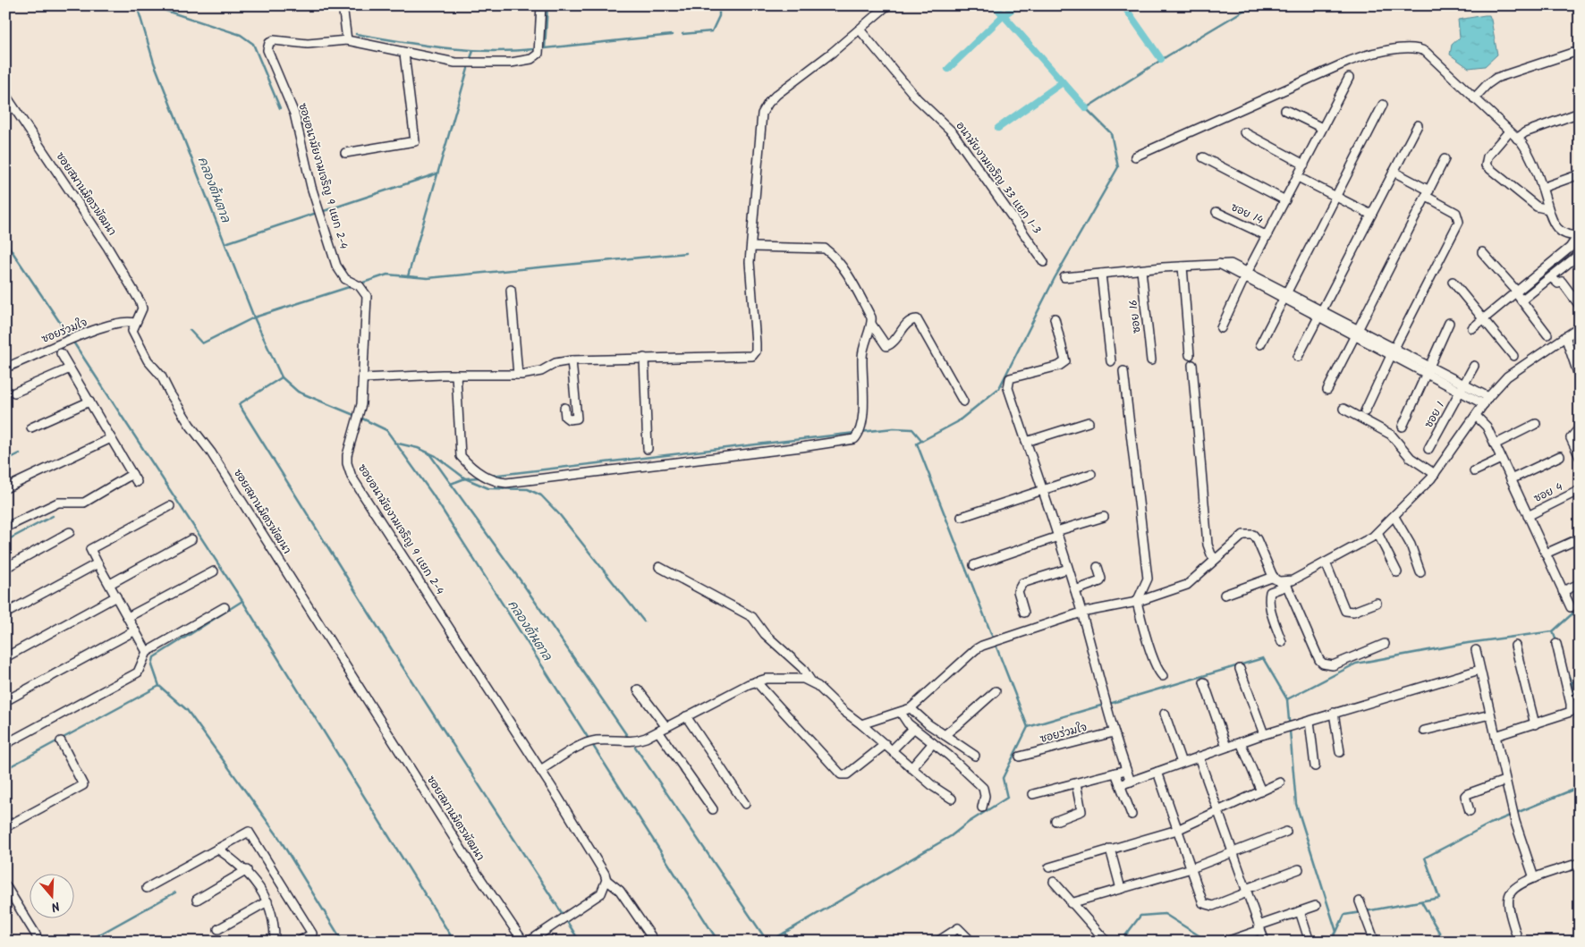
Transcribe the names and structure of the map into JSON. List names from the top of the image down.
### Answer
{
  "streets": {
    "street": [
      "ซอยอนามัยงามเจริญ 9 แยก 2-4",
      "อนามัยงามเจริญ 33 แยก 1-3",
      "ซอยสมานมิตรพัฒนา",
      "ซอย 14",
      "ซอย 16",
      "ซอยร่วมใจ",
      "ซอย 1",
      "ซอย 4"
    ]
  },
  "crossings": [
    ["ซอยสมานมิตรพัฒนา", "ซอยร่วมใจ"]
  ],
  "water": ["คลองต้นตาล"],
  "north": "bottom"
}
